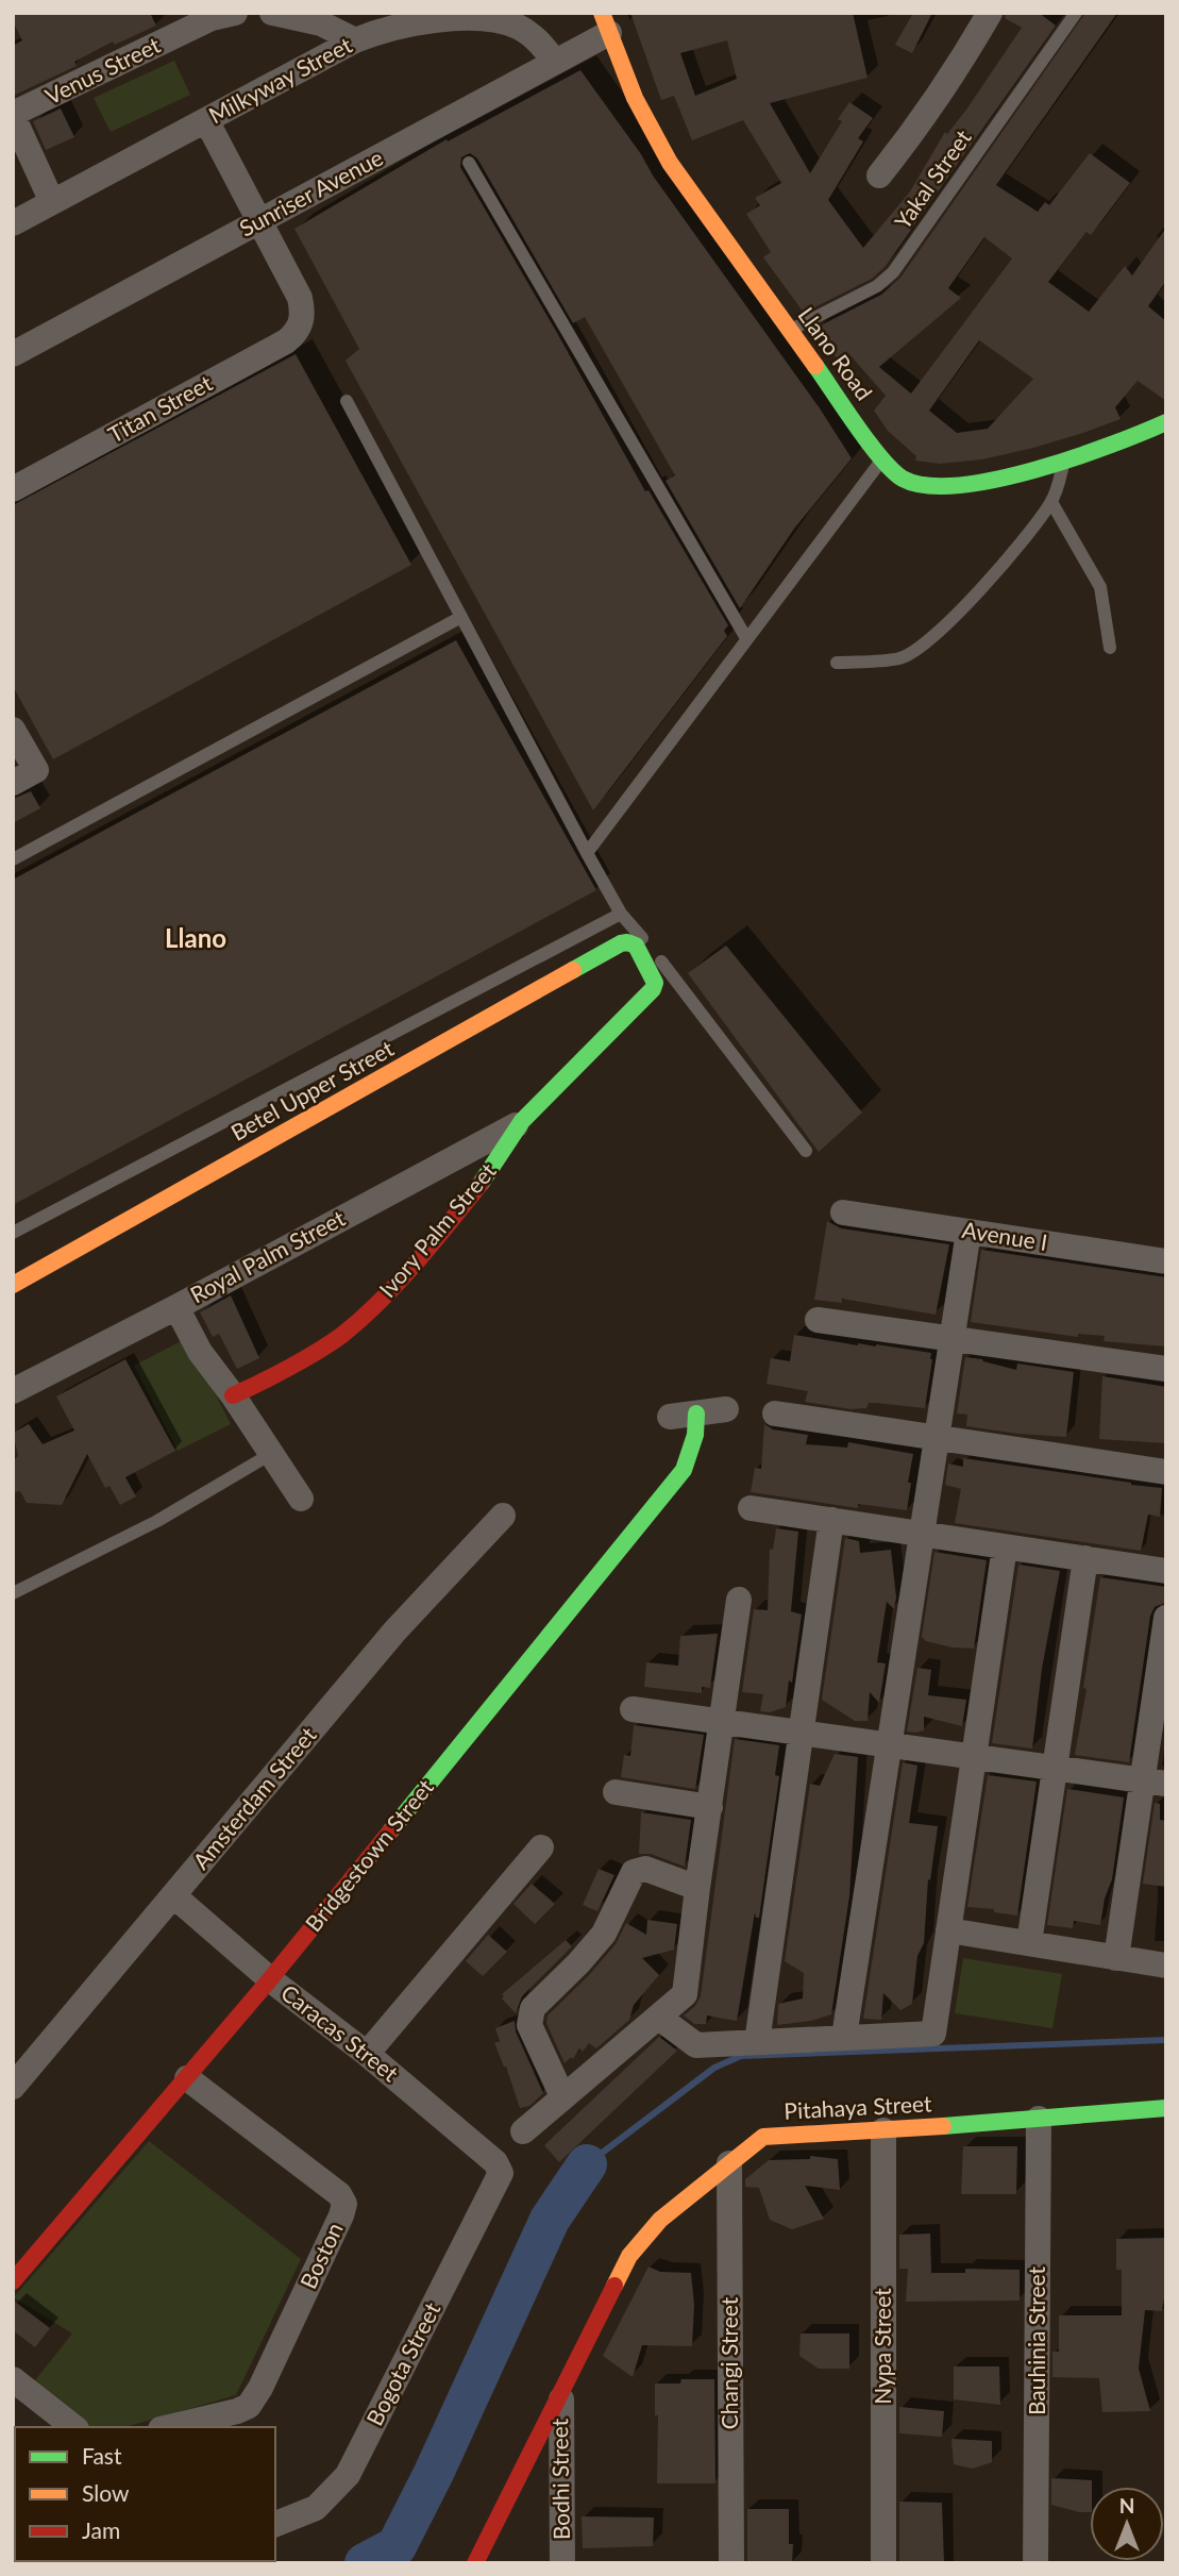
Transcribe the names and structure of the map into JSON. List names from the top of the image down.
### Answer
{
  "streets": {
    "street": [
      "Venus Street",
      "Milkyway Street",
      "Sunriser Avenue",
      "Llano Road",
      "Titan Street",
      "Betel Upper Street",
      "Ivory Palm Street",
      "Avenue I",
      "Royal Palm Street",
      "Amsterdam Street",
      "Bridgestown Street",
      "Caracas Street",
      "Pitahaya Street",
      "Boston",
      "Bauhinia Street",
      "Nypa Street",
      "Changi Street",
      "Bogota Street",
      "Bodhi Street"
    ],
    "lane": ["Yakal Street"]
  },
  "crossings": [
    ["Venus Street", "Milkyway Street"],
    ["Milkyway Street", "Sunriser Avenue"],
    ["Yakal Street", "Llano Road"],
    ["Sunriser Avenue", "Llano Road"],
    ["Sunriser Avenue", "Titan Street"],
    ["Betel Upper Street", "Ivory Palm Street"],
    ["Ivory Palm Street", "Royal Palm Street"],
    ["Amsterdam Street", "Caracas Street"],
    ["Bridgestown Street", "Caracas Street"],
    ["Bridgestown Street", "Boston"],
    ["Caracas Street", "Bogota Street"],
    ["Pitahaya Street", "Bauhinia Street"],
    ["Pitahaya Street", "Nypa Street"],
    ["Pitahaya Street", "Changi Street"],
    ["Pitahaya Street", "Bodhi Street"]
  ],
  "districts": ["Llano"],
  "legend": ["Fast", "Slow", "Jam"],
  "north": "top"
}
